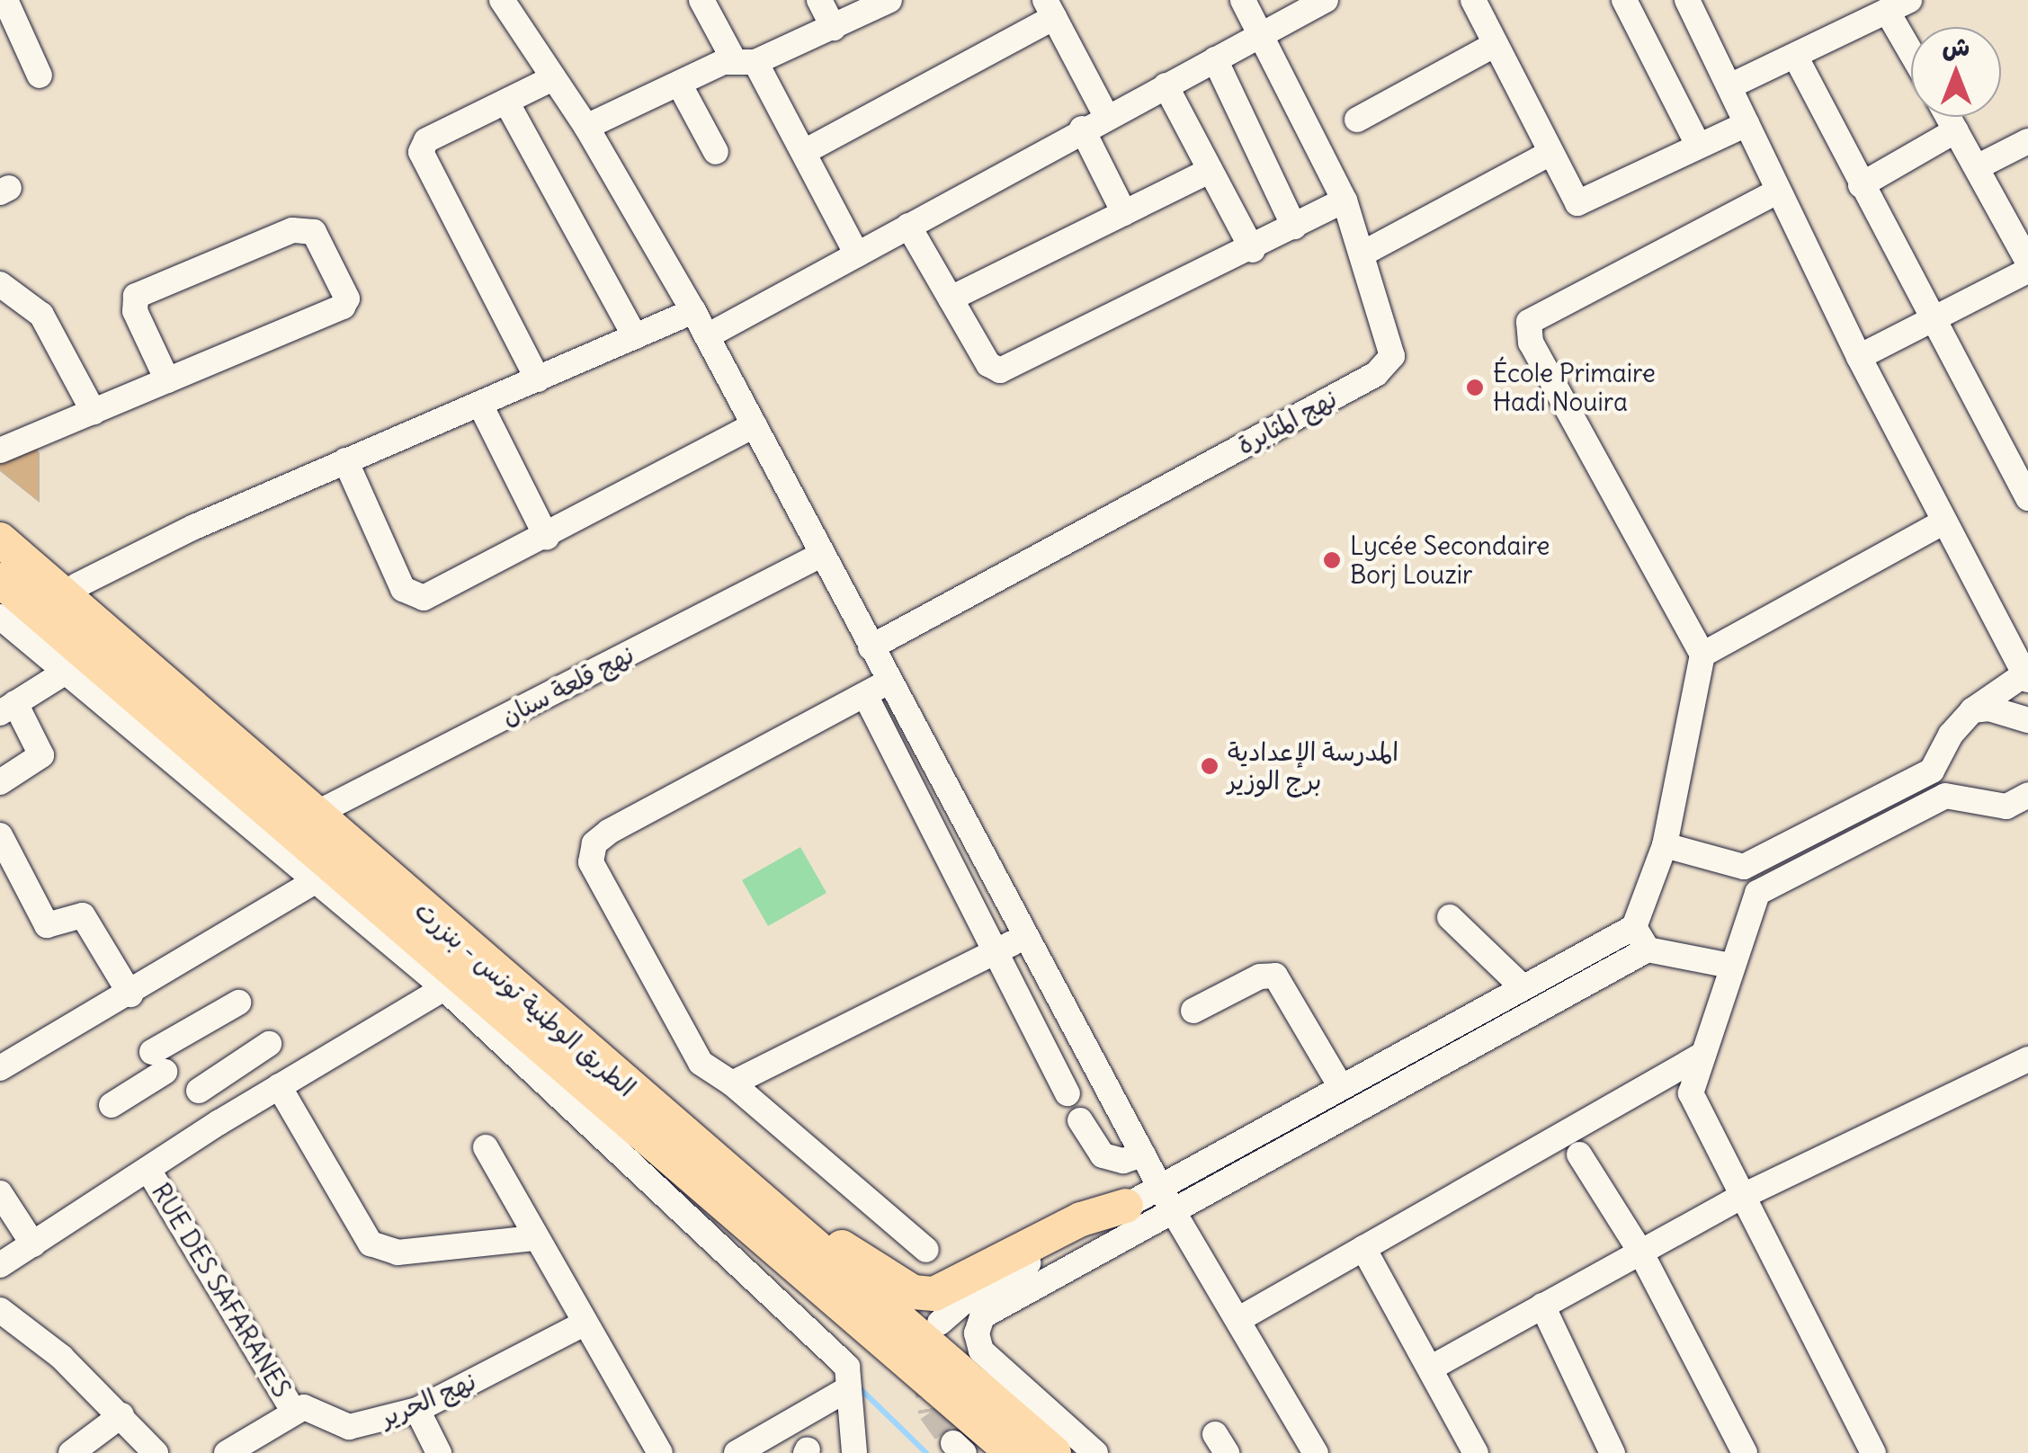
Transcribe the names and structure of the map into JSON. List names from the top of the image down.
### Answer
{
  "streets": {
    "highway": ["الطريق الوطنية تونس - بنزرت"],
    "street": [
      "نهج المثابرة",
      "نهج قلعة سنان",
      "RUE DES SAFARANES",
      "نهج الحرير"
    ]
  },
  "crossings": [
    ["نهج قلعة سنان", "الطريق الوطنية تونس - بنزرت"],
    ["RUE DES SAFARANES", "نهج الحرير"]
  ],
  "places": ["École Primaire Hadi Nouira", "Lycée Secondaire Borj Louzir", "المدرسة الإعدادية برج الوزير"],
  "north": "top"
}
